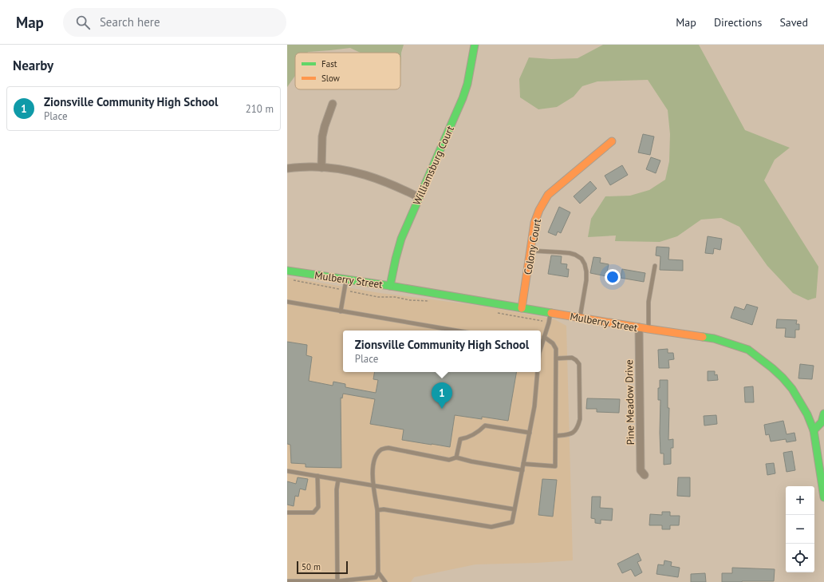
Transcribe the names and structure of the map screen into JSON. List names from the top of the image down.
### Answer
{
  "streets": {
    "street": [
      "Williamsburg Court",
      "Colony Court",
      "Mulberry Street",
      "Pine Meadow Drive"
    ]
  },
  "crossings": [
    ["Williamsburg Court", "Mulberry Street"],
    ["Colony Court", "Mulberry Street"],
    ["Mulberry Street", "Pine Meadow Drive"]
  ],
  "legend": ["Fast", "Slow"],
  "scale_bar": "50 m",
  "page": {
    "header": "Map",
    "search": "Search here",
    "nav": ["Map", "Directions", "Saved"],
    "heading": "Nearby",
    "list": [
      {
        "mark": "1",
        "name": "Zionsville Community High School",
        "note": "Place",
        "value": "210 m"
      }
    ],
    "popup": ["Zionsville Community High School", "Place"],
    "pins": "1",
    "map_buttons": ["+", "−"],
    "scale": "50 m"
  }
}
